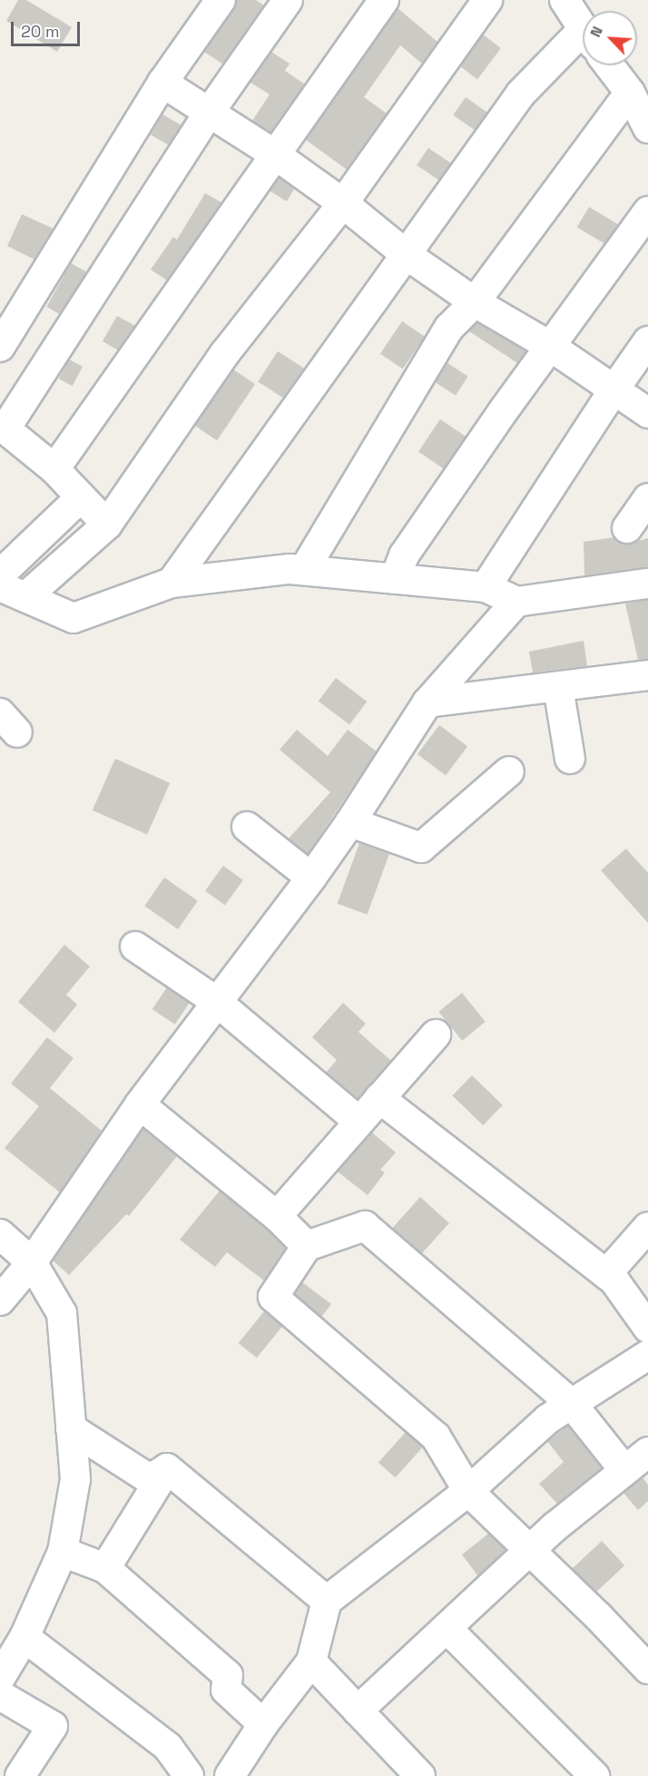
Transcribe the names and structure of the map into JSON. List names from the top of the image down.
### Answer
{
  "scale_bar": "20 m",
  "north": "top left"
}
